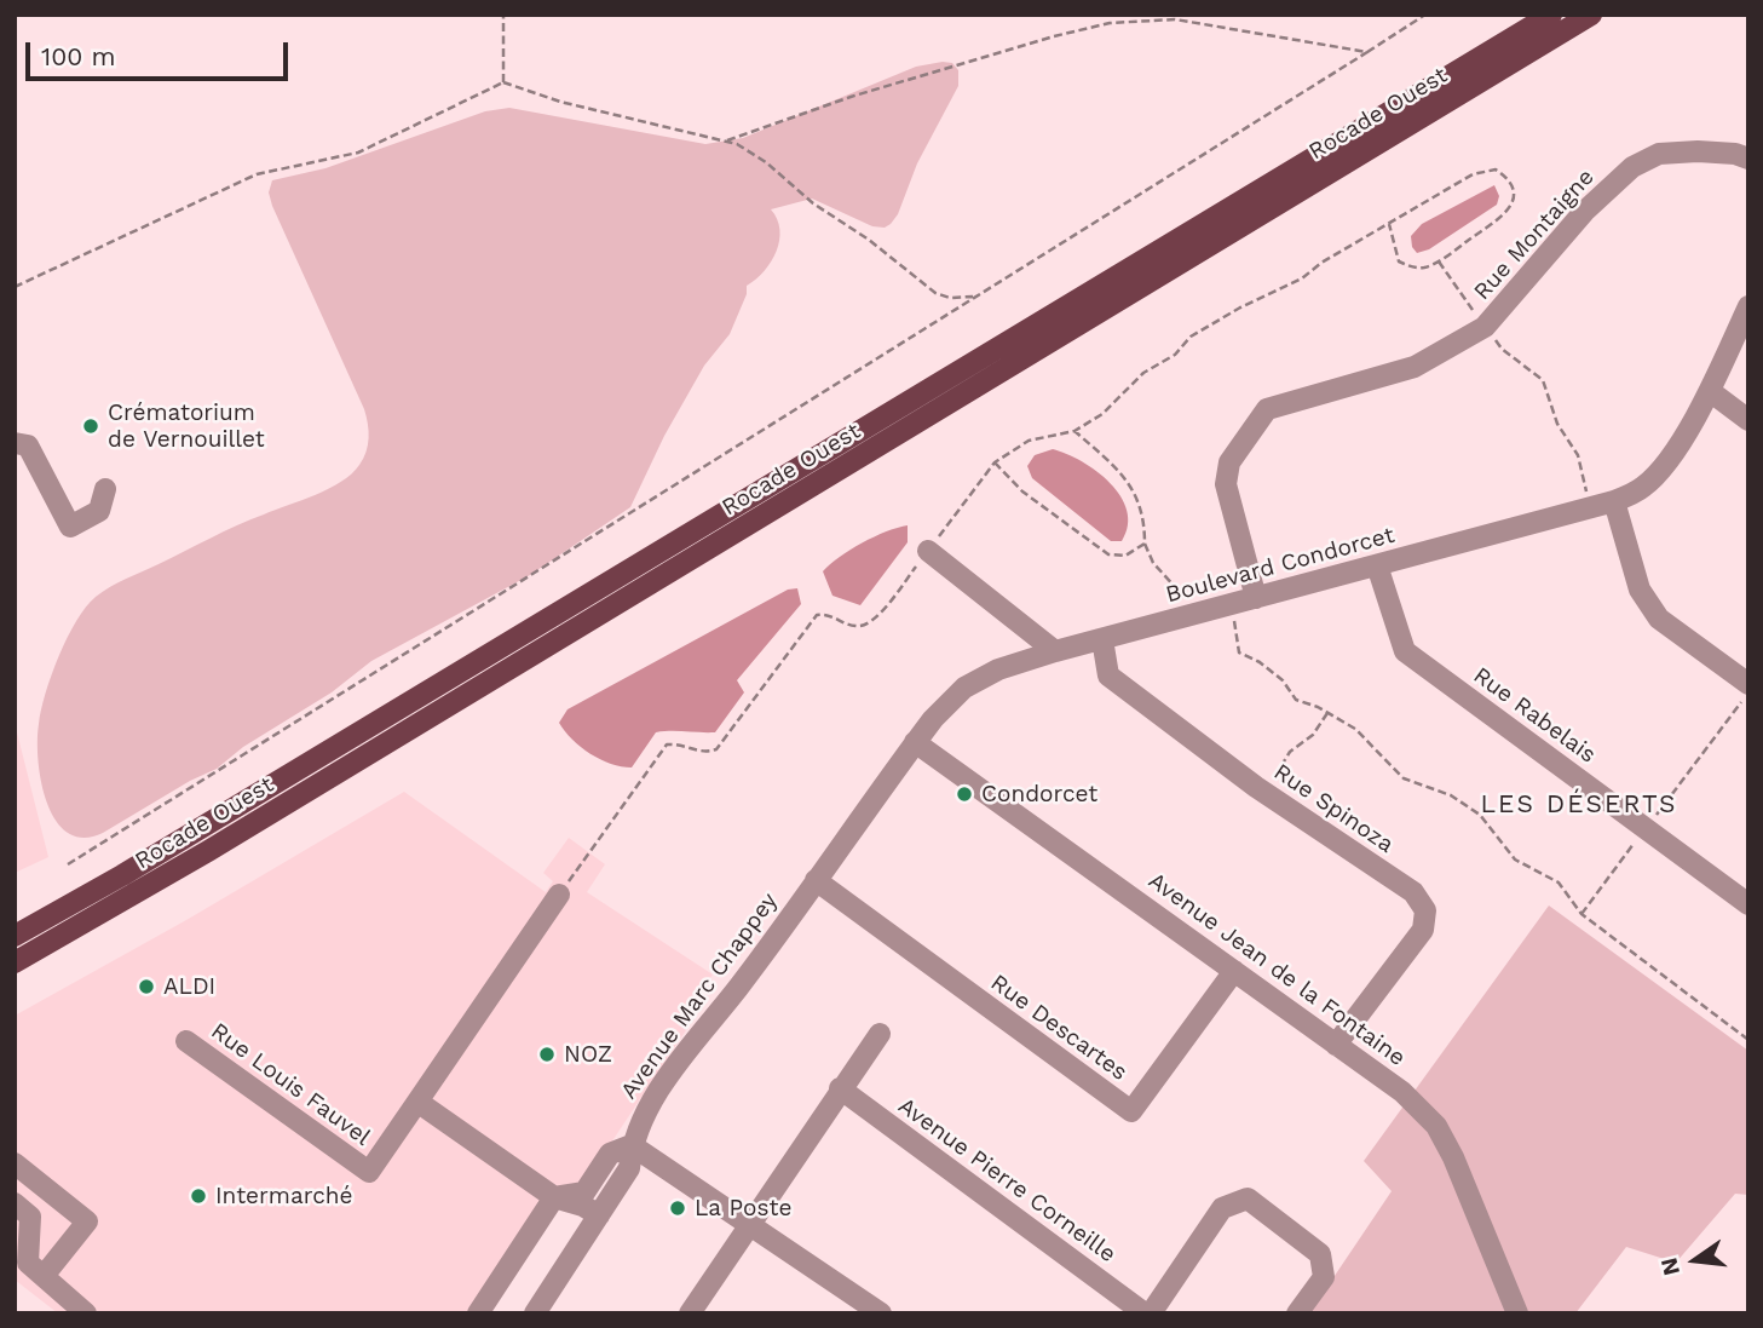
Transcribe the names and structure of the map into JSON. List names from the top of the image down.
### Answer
{
  "streets": {
    "main road": ["Rocade Ouest"],
    "street": [
      "Rue Montaigne",
      "Boulevard Condorcet",
      "Rue Rabelais",
      "Rue Spinoza",
      "Avenue Jean de la Fontaine",
      "Avenue Marc Chappey",
      "Rue Descartes",
      "Rue Louis Fauvel",
      "Avenue Pierre Corneille"
    ]
  },
  "crossings": [
    ["Rue Montaigne", "Boulevard Condorcet"],
    ["Boulevard Condorcet", "Rue Rabelais"],
    ["Boulevard Condorcet", "Rue Spinoza"],
    ["Boulevard Condorcet", "Avenue Jean de la Fontaine"],
    ["Boulevard Condorcet", "Avenue Marc Chappey"],
    ["Boulevard Condorcet", "Rue Descartes"],
    ["Rue Spinoza", "Avenue Jean de la Fontaine"],
    ["Avenue Jean de la Fontaine", "Rue Descartes"],
    ["Avenue Marc Chappey", "Rue Descartes"]
  ],
  "districts": ["LES DÉSERTS"],
  "places": [
    "Crématorium de Vernouillet",
    "Condorcet",
    "ALDI",
    "NOZ",
    "Intermarché",
    "La Poste"
  ],
  "scale_bar": "100 m",
  "north": "left"
}
